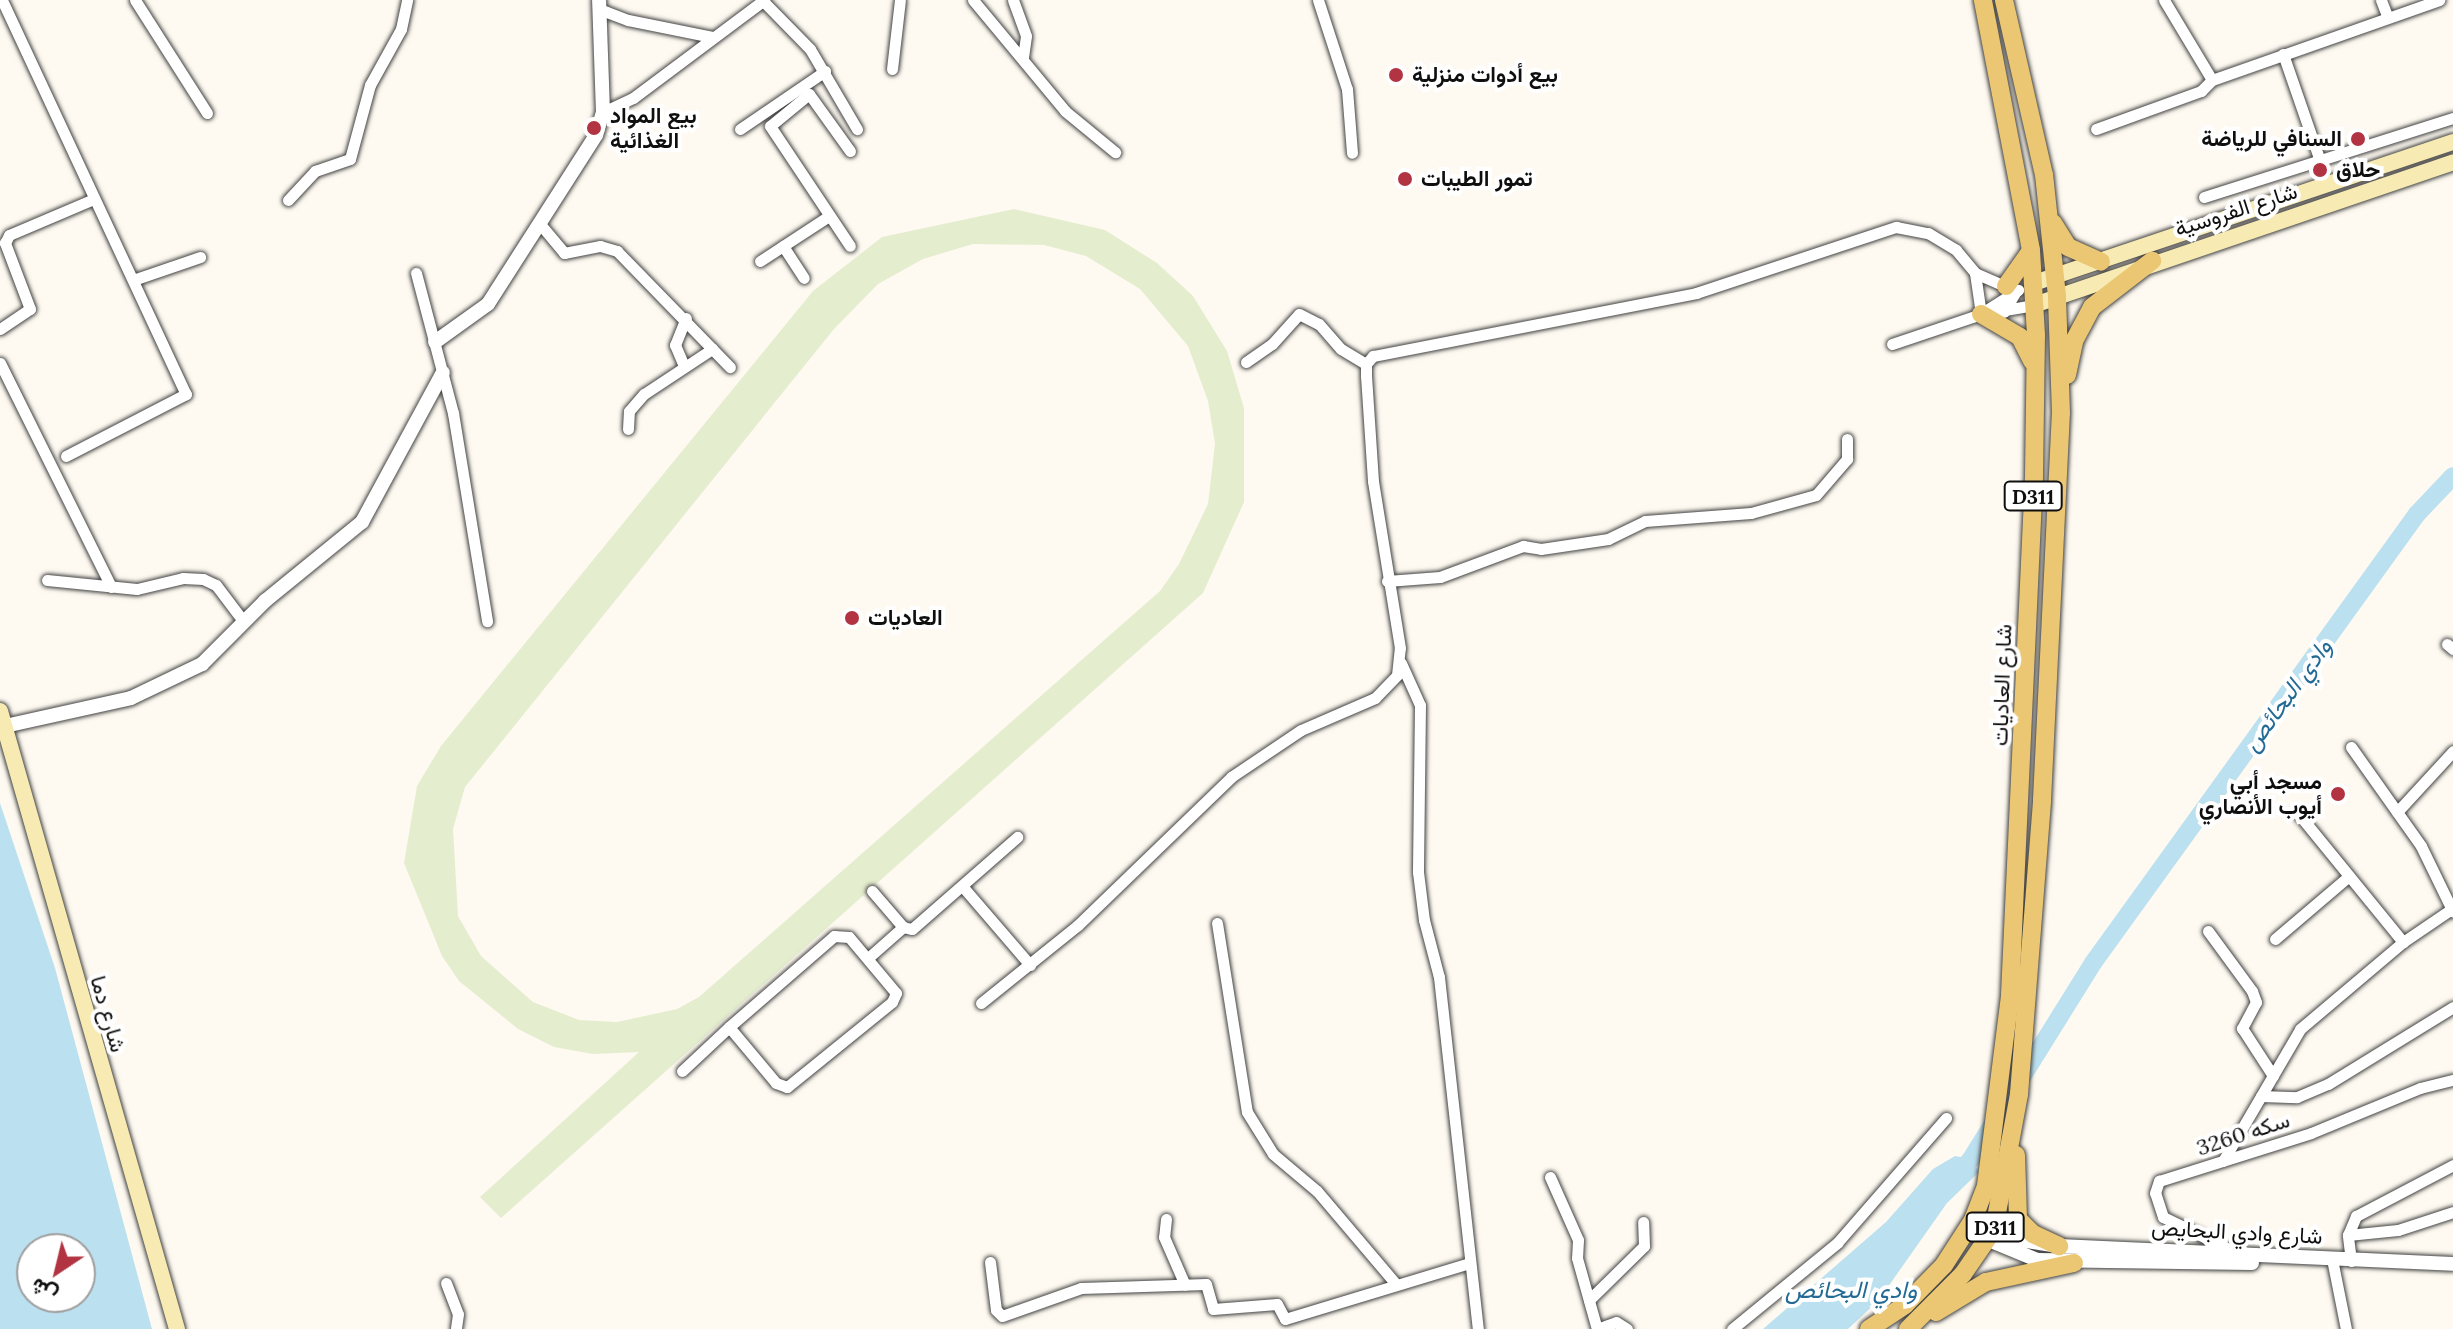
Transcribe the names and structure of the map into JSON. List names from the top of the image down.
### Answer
{
  "streets": {
    "main road": [
      "شارع الفروسية",
      "D311",
      "شارع العاديات",
      "شارع دما"
    ],
    "street": ["سكه 3260", "شارع وادي البحايص"]
  },
  "crossings": [
    ["شارع الفروسية", "شارع العاديات"],
    ["شارع العاديات", "شارع وادي البحايص"],
    ["سكه 3260", "شارع وادي البحايص"]
  ],
  "water": ["وادي البحائص"],
  "places": [
    "بيع أدوات منزلية",
    "بيع المواد الغذائية",
    "السنافي للرياضة",
    "حلاق",
    "تمور الطيبات",
    "العاديات",
    "مسجد أبي أيوب الأنصاري"
  ],
  "north": "bottom left"
}
